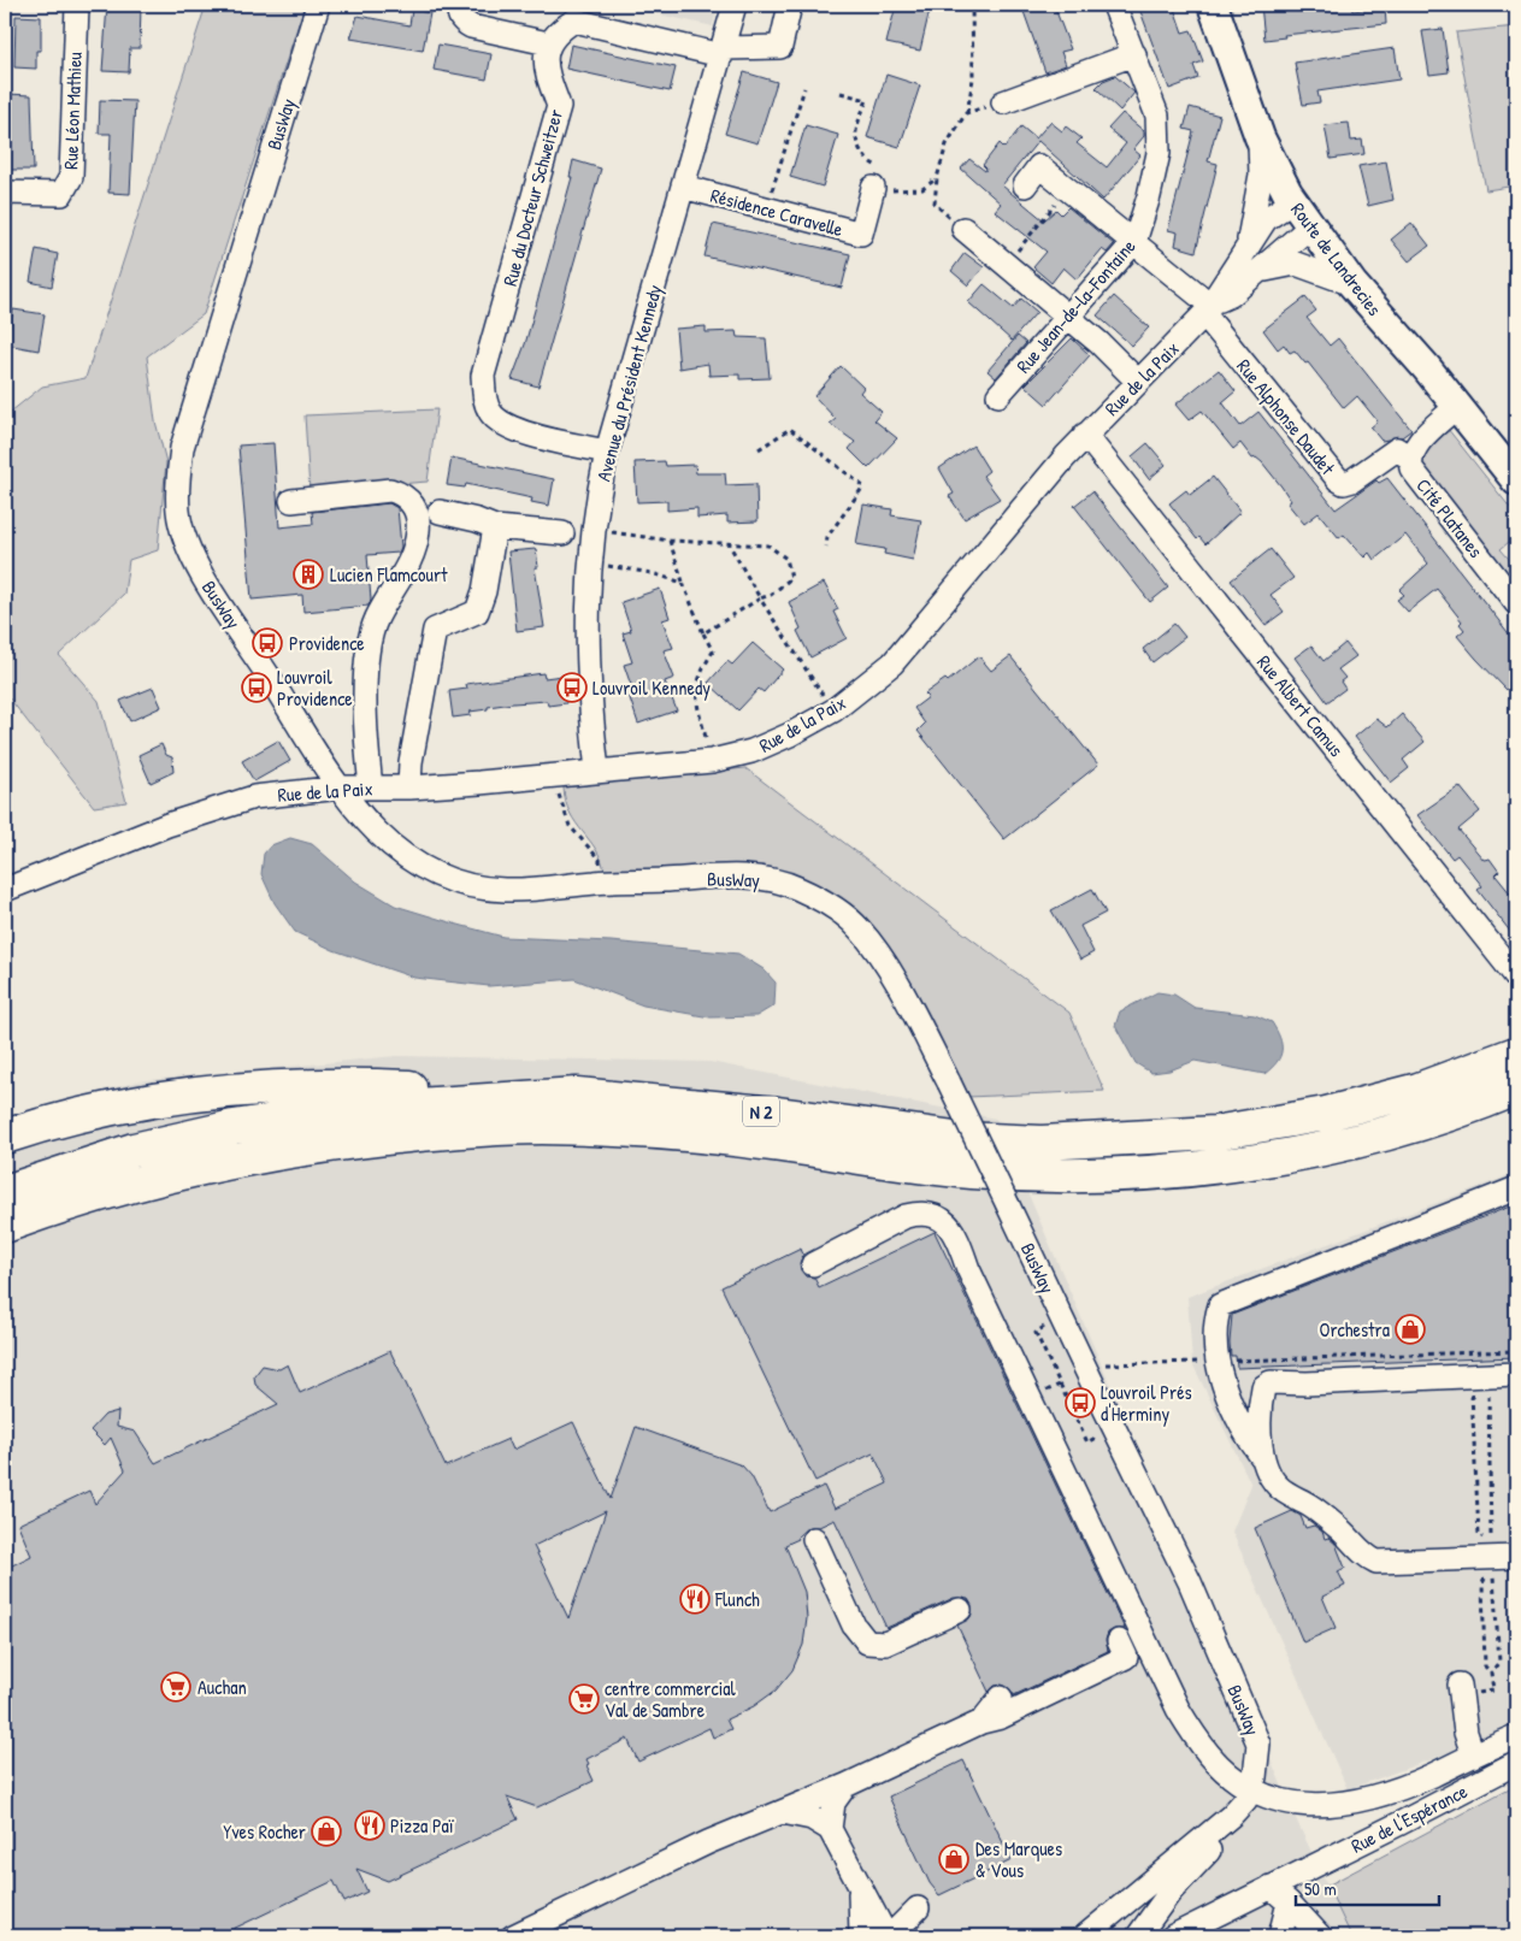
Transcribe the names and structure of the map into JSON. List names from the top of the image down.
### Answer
{
  "streets": {
    "highway": ["N 2"],
    "main road": ["Route de Landrecies"],
    "street": [
      "Rue Léon Mathieu",
      "BusWay",
      "Rue du Docteur Schweitzer",
      "Résidence Caravelle",
      "Rue Jean-de-la-Fontaine",
      "Rue de la Paix",
      "Avenue du Président Kennedy",
      "Rue Alphonse Daudet",
      "Cité Platanes",
      "Rue Albert Camus",
      "Rue de l'Espérance"
    ]
  },
  "crossings": [
    ["BusWay", "Rue de la Paix"],
    ["Rue du Docteur Schweitzer", "Avenue du Président Kennedy"],
    ["Résidence Caravelle", "Avenue du Président Kennedy"],
    ["Route de Landrecies", "Rue de la Paix"],
    ["Route de Landrecies", "Cité Platanes"],
    ["Rue de la Paix", "Avenue du Président Kennedy"],
    ["Rue de la Paix", "Rue Alphonse Daudet"],
    ["Rue de la Paix", "Rue Albert Camus"],
    ["Rue Alphonse Daudet", "Cité Platanes"]
  ],
  "places": {
    "building": ["Lucien Flamcourt"],
    "bus stop": [
      "Providence",
      "Louvroil Providence",
      "Louvroil Kennedy",
      "Louvroil Prés d'Herminy"
    ],
    "shop": ["Orchestra", "Yves Rocher", "Des Marques & Vous"],
    "restaurant": ["Flunch", "Pizza Paï"],
    "supermarket": ["Auchan", "centre commercial Val de Sambre"]
  },
  "scale_bar": "50 m"
}
